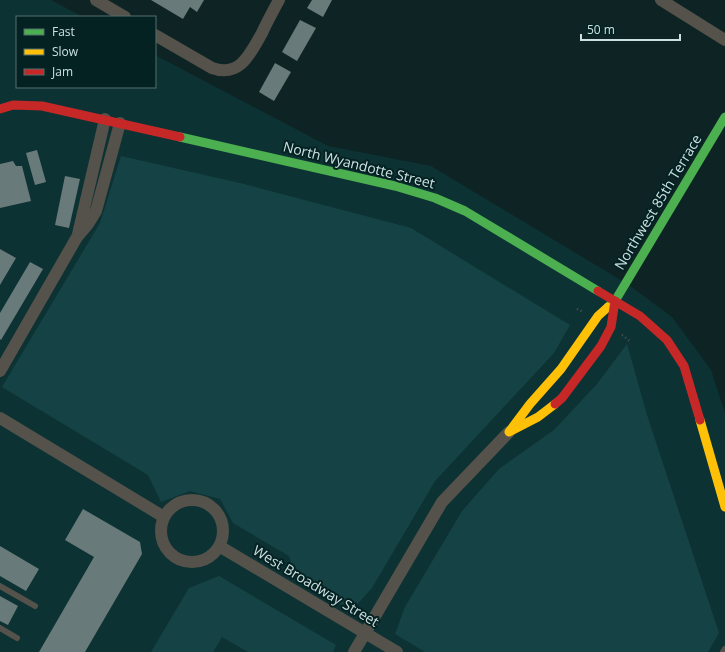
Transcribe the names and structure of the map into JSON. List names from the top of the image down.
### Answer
{
  "streets": {
    "street": ["North Wyandotte Street", "Northwest 85th Terrace", "West Broadway Street"]
  },
  "crossings": [
    ["North Wyandotte Street", "Northwest 85th Terrace"]
  ],
  "legend": ["Fast", "Slow", "Jam"],
  "scale_bar": "50 m"
}
